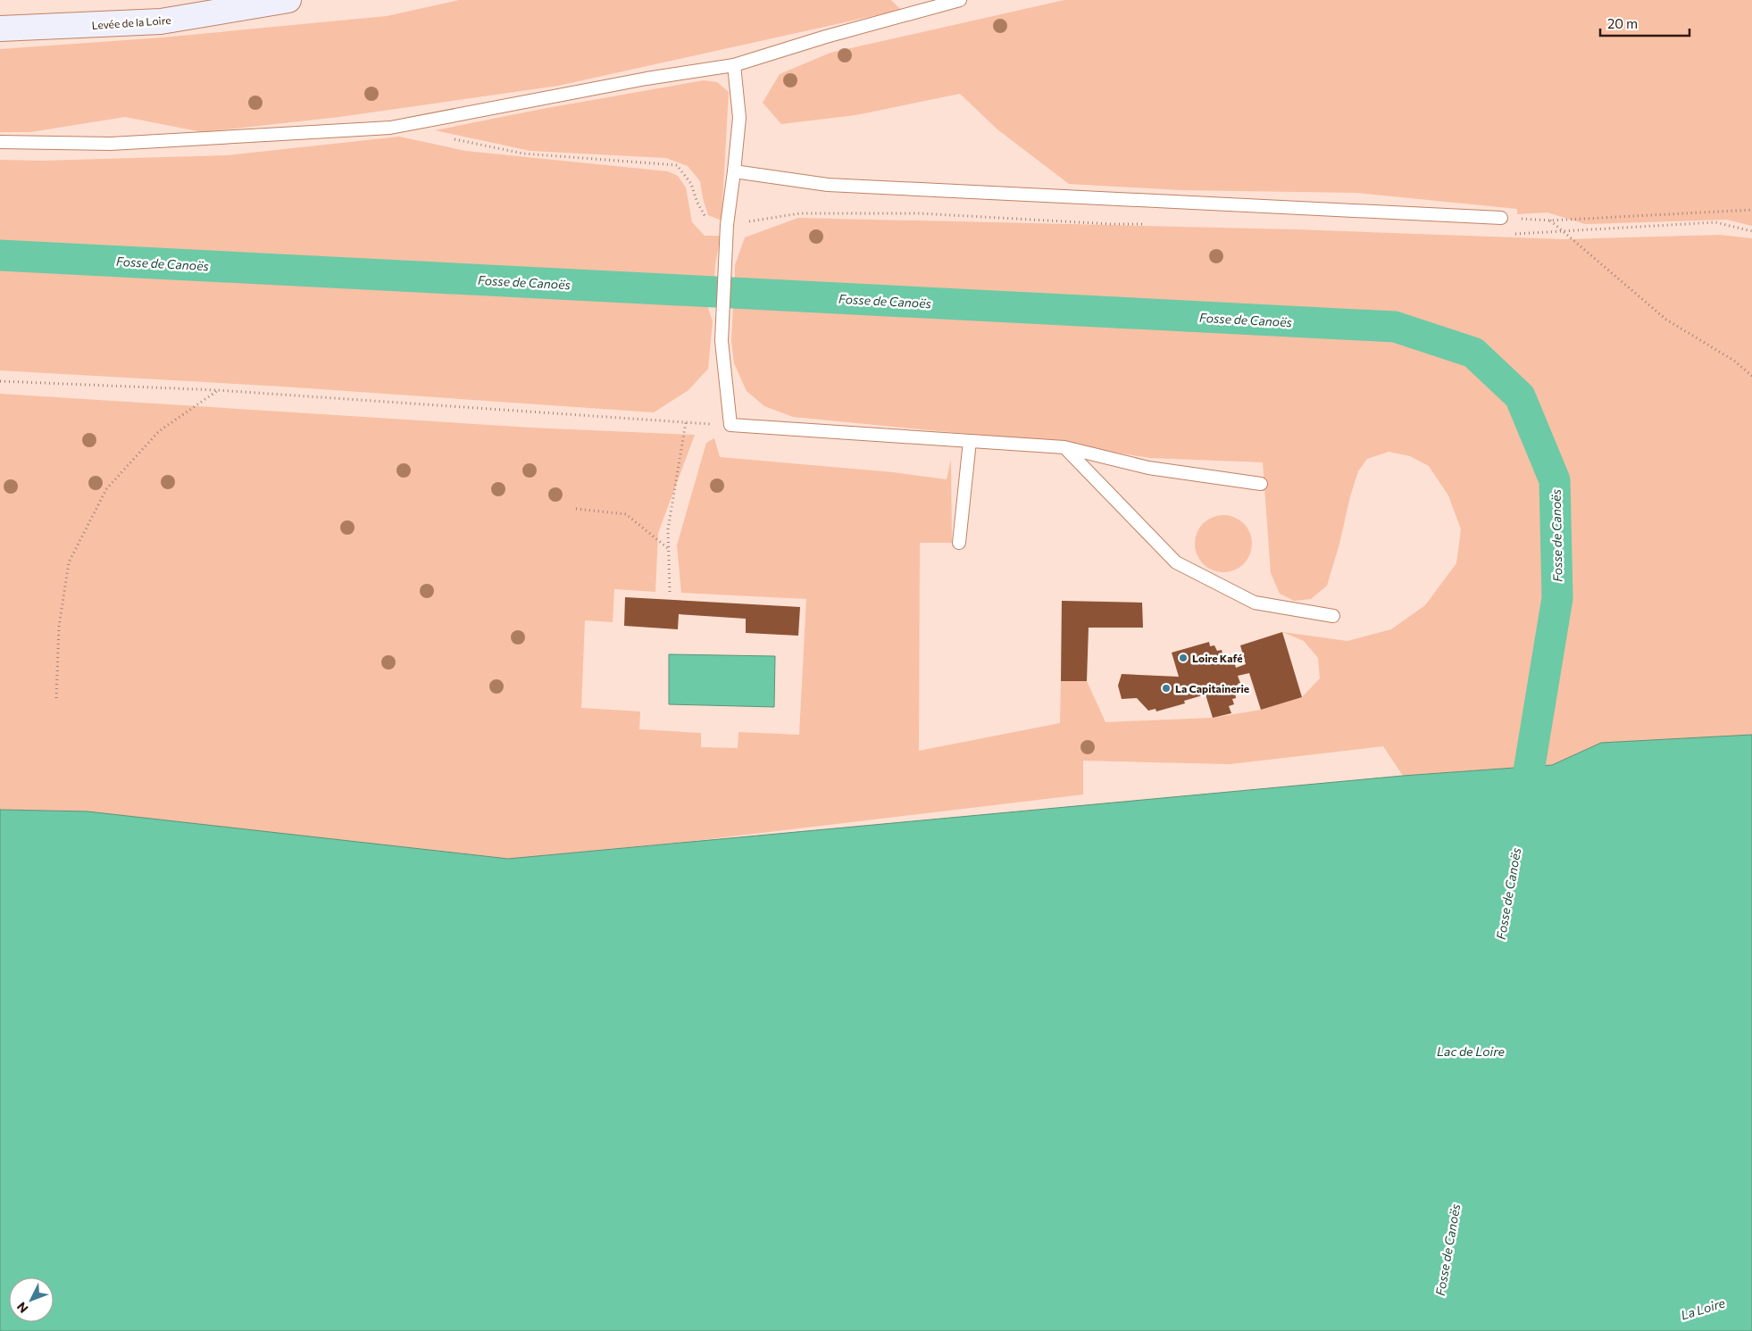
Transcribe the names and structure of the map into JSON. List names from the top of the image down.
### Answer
{
  "streets": {
    "main road": ["Levée de la Loire"]
  },
  "water": ["Fosse de Canoës", "Lac de Loire", "La Loire"],
  "places": ["Loire Kafé", "La Capitainerie"],
  "scale_bar": "20 m",
  "north": "bottom left"
}
